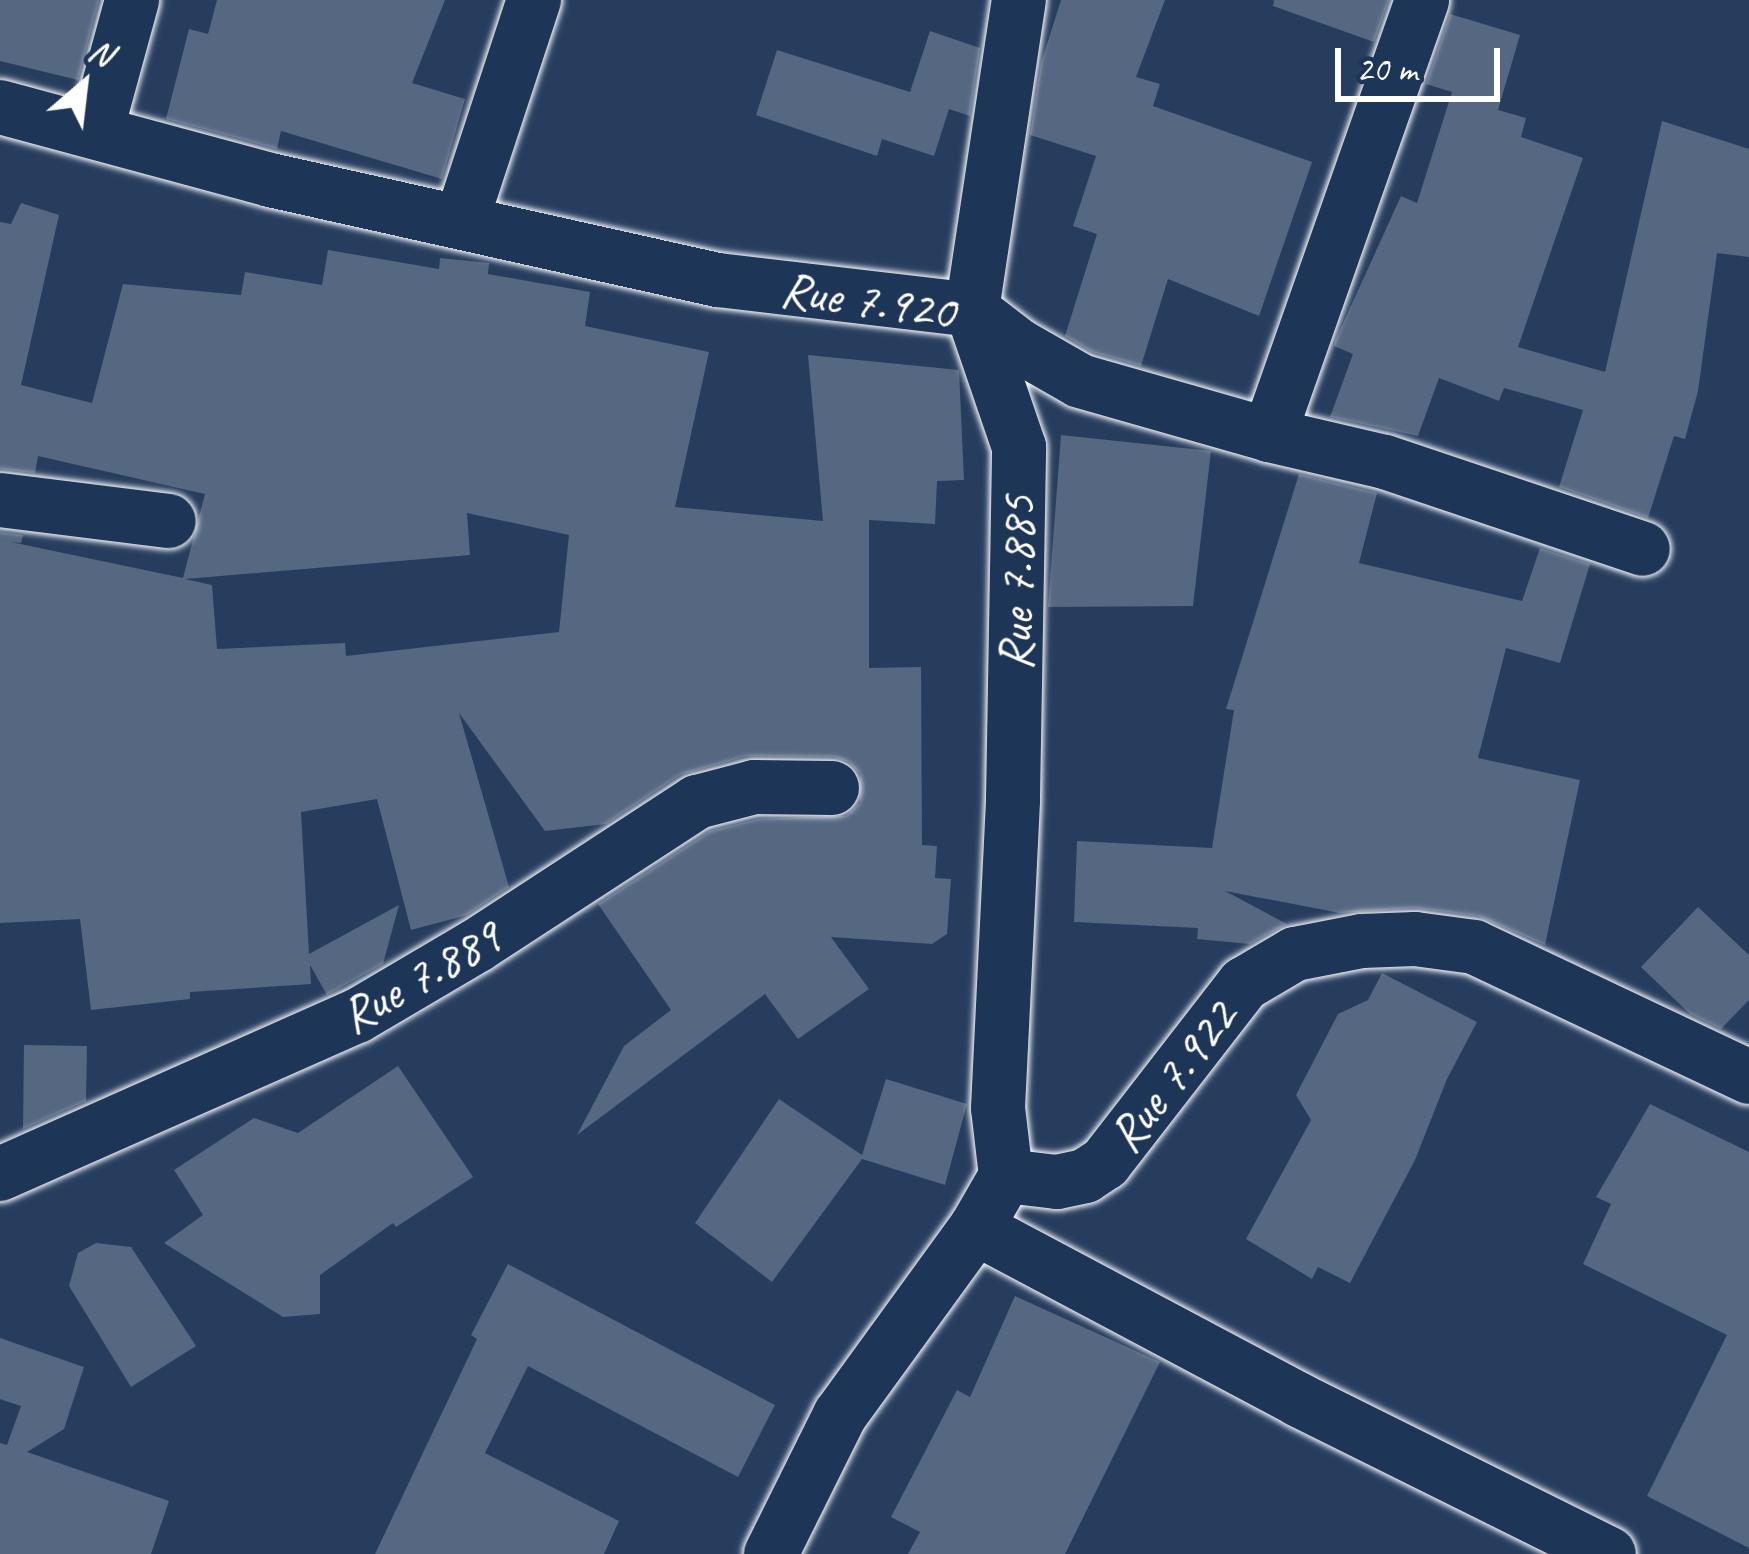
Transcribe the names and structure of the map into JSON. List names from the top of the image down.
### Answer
{
  "streets": {
    "street": [
      "Rue 7.920",
      "Rue 7.885",
      "Rue 7.889",
      "Rue 7.922"
    ]
  },
  "crossings": [
    ["Rue 7.920", "Rue 7.885"],
    ["Rue 7.885", "Rue 7.922"]
  ],
  "scale_bar": "20 m",
  "north": "top right"
}
